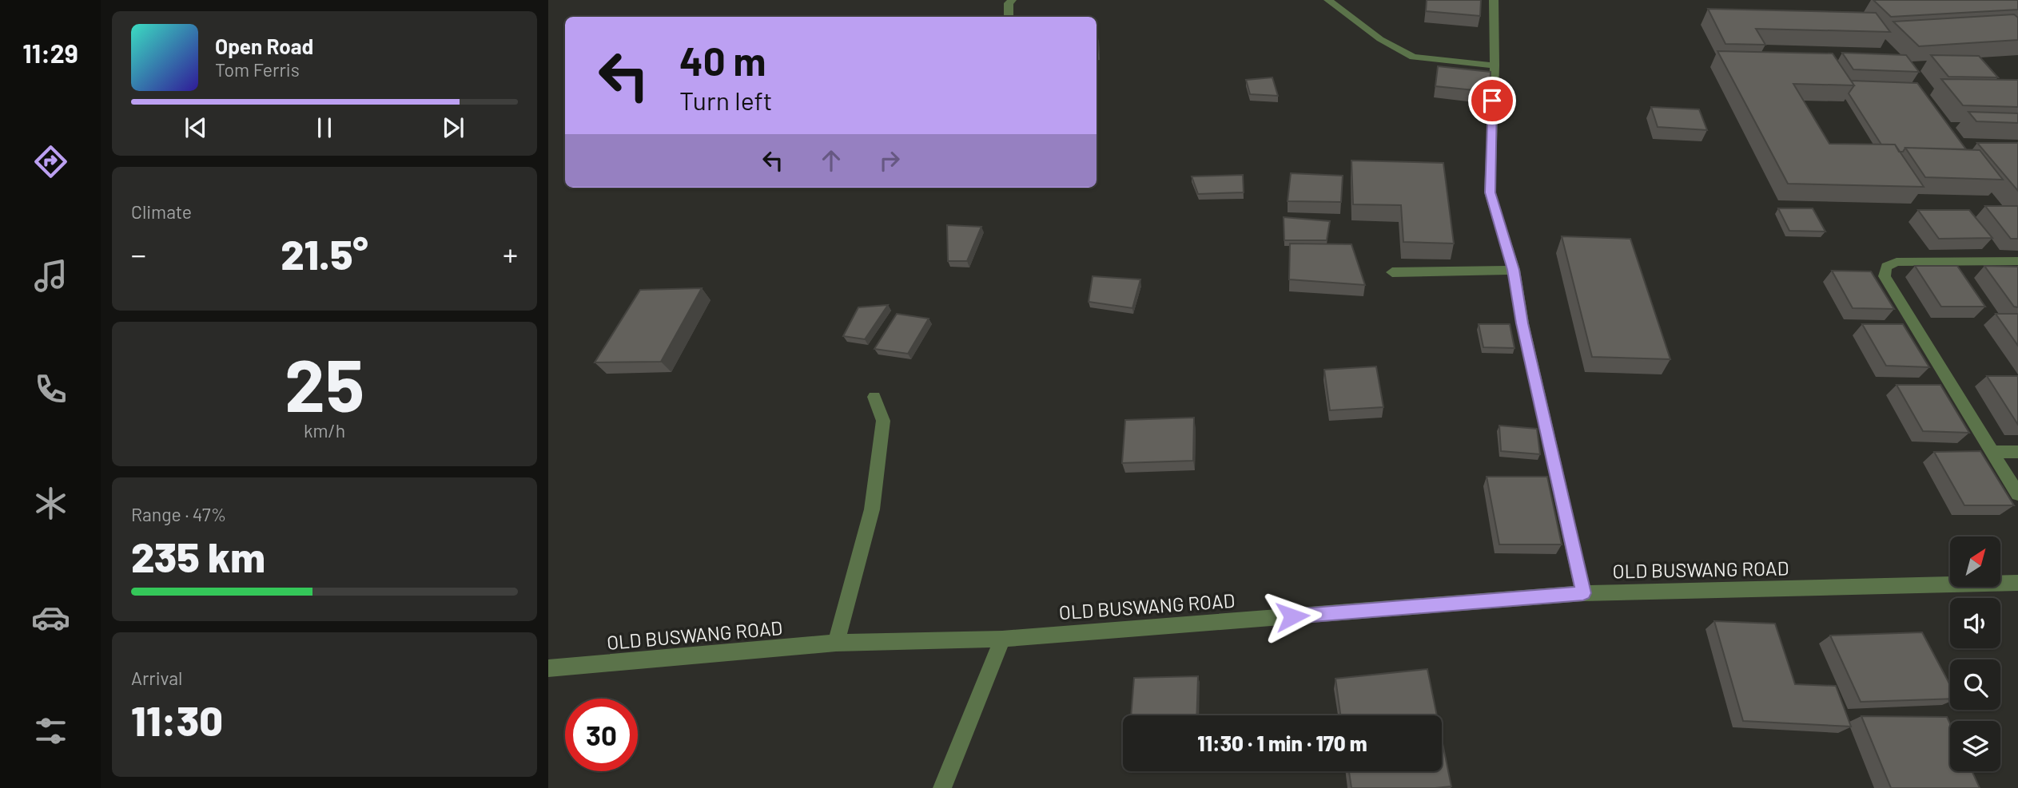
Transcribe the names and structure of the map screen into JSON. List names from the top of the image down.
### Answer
{
  "streets": {
    "street": ["OLD BUSWANG ROAD"]
  },
  "north": "top right",
  "page": {
    "tabs": "11:29",
    "turn": ["40 m", "Turn left"],
    "song": ["Open Road", "Tom Ferris"],
    "tile": [
      "Climate",
      ["25", "km/h"],
      ["Range · 47%", "235 km"],
      ["Arrival", "11:30"]
    ],
    "heat": ["−", "21.5°", "+"],
    "limit": "30",
    "trip": "11:30 · 1 min · 170 m"
  }
}
